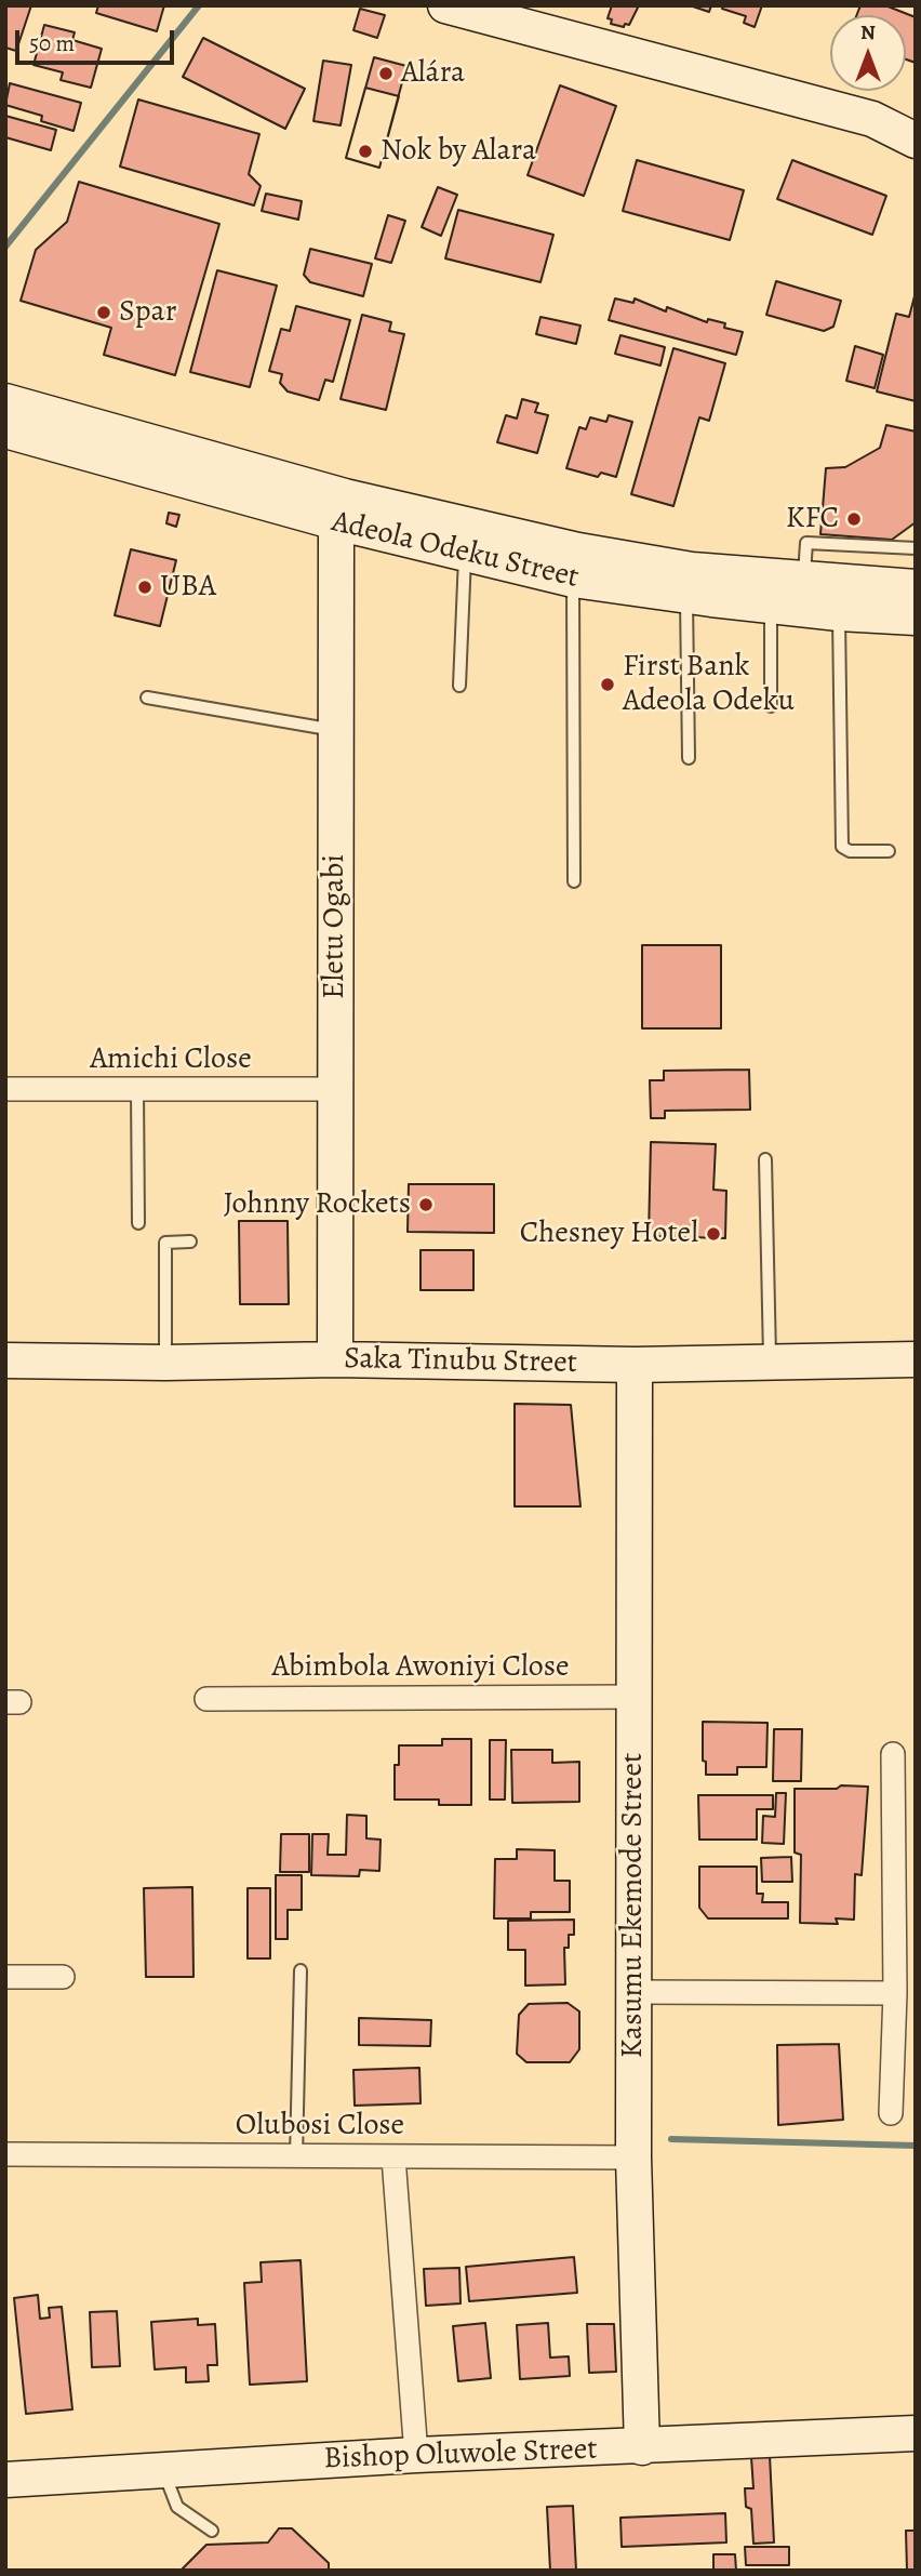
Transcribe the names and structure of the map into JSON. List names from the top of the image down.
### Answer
{
  "streets": {
    "street": [
      "Adeola Odeku Street",
      "Eletu Ogabi",
      "Amichi Close",
      "Saka Tinubu Street",
      "Abimbola Awoniyi Close",
      "Kasumu Ekemode Street",
      "Olubosi Close",
      "Bishop Oluwole Street"
    ]
  },
  "crossings": [
    ["Adeola Odeku Street", "Eletu Ogabi"],
    ["Eletu Ogabi", "Amichi Close"],
    ["Eletu Ogabi", "Saka Tinubu Street"],
    ["Saka Tinubu Street", "Kasumu Ekemode Street"],
    ["Abimbola Awoniyi Close", "Kasumu Ekemode Street"],
    ["Kasumu Ekemode Street", "Olubosi Close"],
    ["Kasumu Ekemode Street", "Bishop Oluwole Street"]
  ],
  "places": [
    "Alára",
    "Nok by Alara",
    "Spar",
    "KFC",
    "UBA",
    "First Bank Adeola Odeku",
    "Johnny Rockets",
    "Chesney Hotel"
  ],
  "scale_bar": "50 m",
  "north": "top"
}
